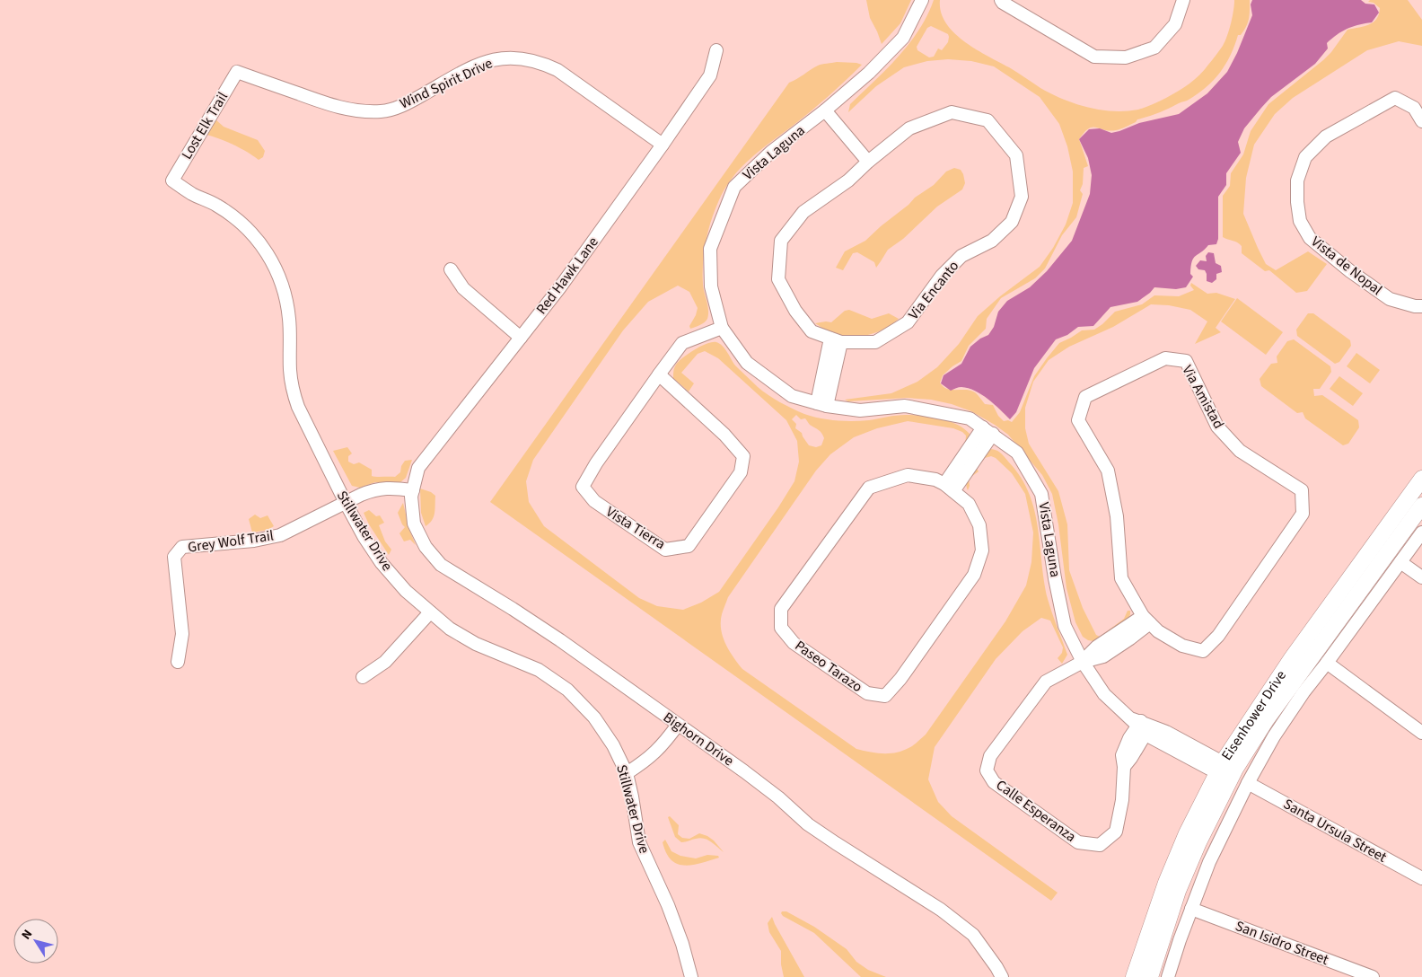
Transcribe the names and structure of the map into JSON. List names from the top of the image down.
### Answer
{
  "streets": {
    "main road": ["Eisenhower Drive"],
    "street": [
      "Wind Spirit Drive",
      "Lost Elk Trail",
      "Vista Laguna",
      "Vista de Nopal",
      "Red Hawk Lane",
      "Via Encanto",
      "Via Amistad",
      "Vista Tierra",
      "Stillwater Drive",
      "Grey Wolf Trail",
      "Paseo Tarazo",
      "Bighorn Drive",
      "Calle Esperanza",
      "Santa Ursula Street",
      "San Isidro Street"
    ]
  },
  "crossings": [
    ["Wind Spirit Drive", "Lost Elk Trail"],
    ["Wind Spirit Drive", "Red Hawk Lane"],
    ["Lost Elk Trail", "Stillwater Drive"],
    ["Vista Laguna", "Vista Tierra"],
    ["Vista Laguna", "Eisenhower Drive"],
    ["Vista Laguna", "Calle Esperanza"],
    ["Red Hawk Lane", "Grey Wolf Trail"],
    ["Red Hawk Lane", "Bighorn Drive"],
    ["Via Amistad", "Calle Esperanza"],
    ["Stillwater Drive", "Grey Wolf Trail"],
    ["Grey Wolf Trail", "Bighorn Drive"],
    ["Eisenhower Drive", "Santa Ursula Street"],
    ["Eisenhower Drive", "San Isidro Street"]
  ],
  "north": "top left"
}
